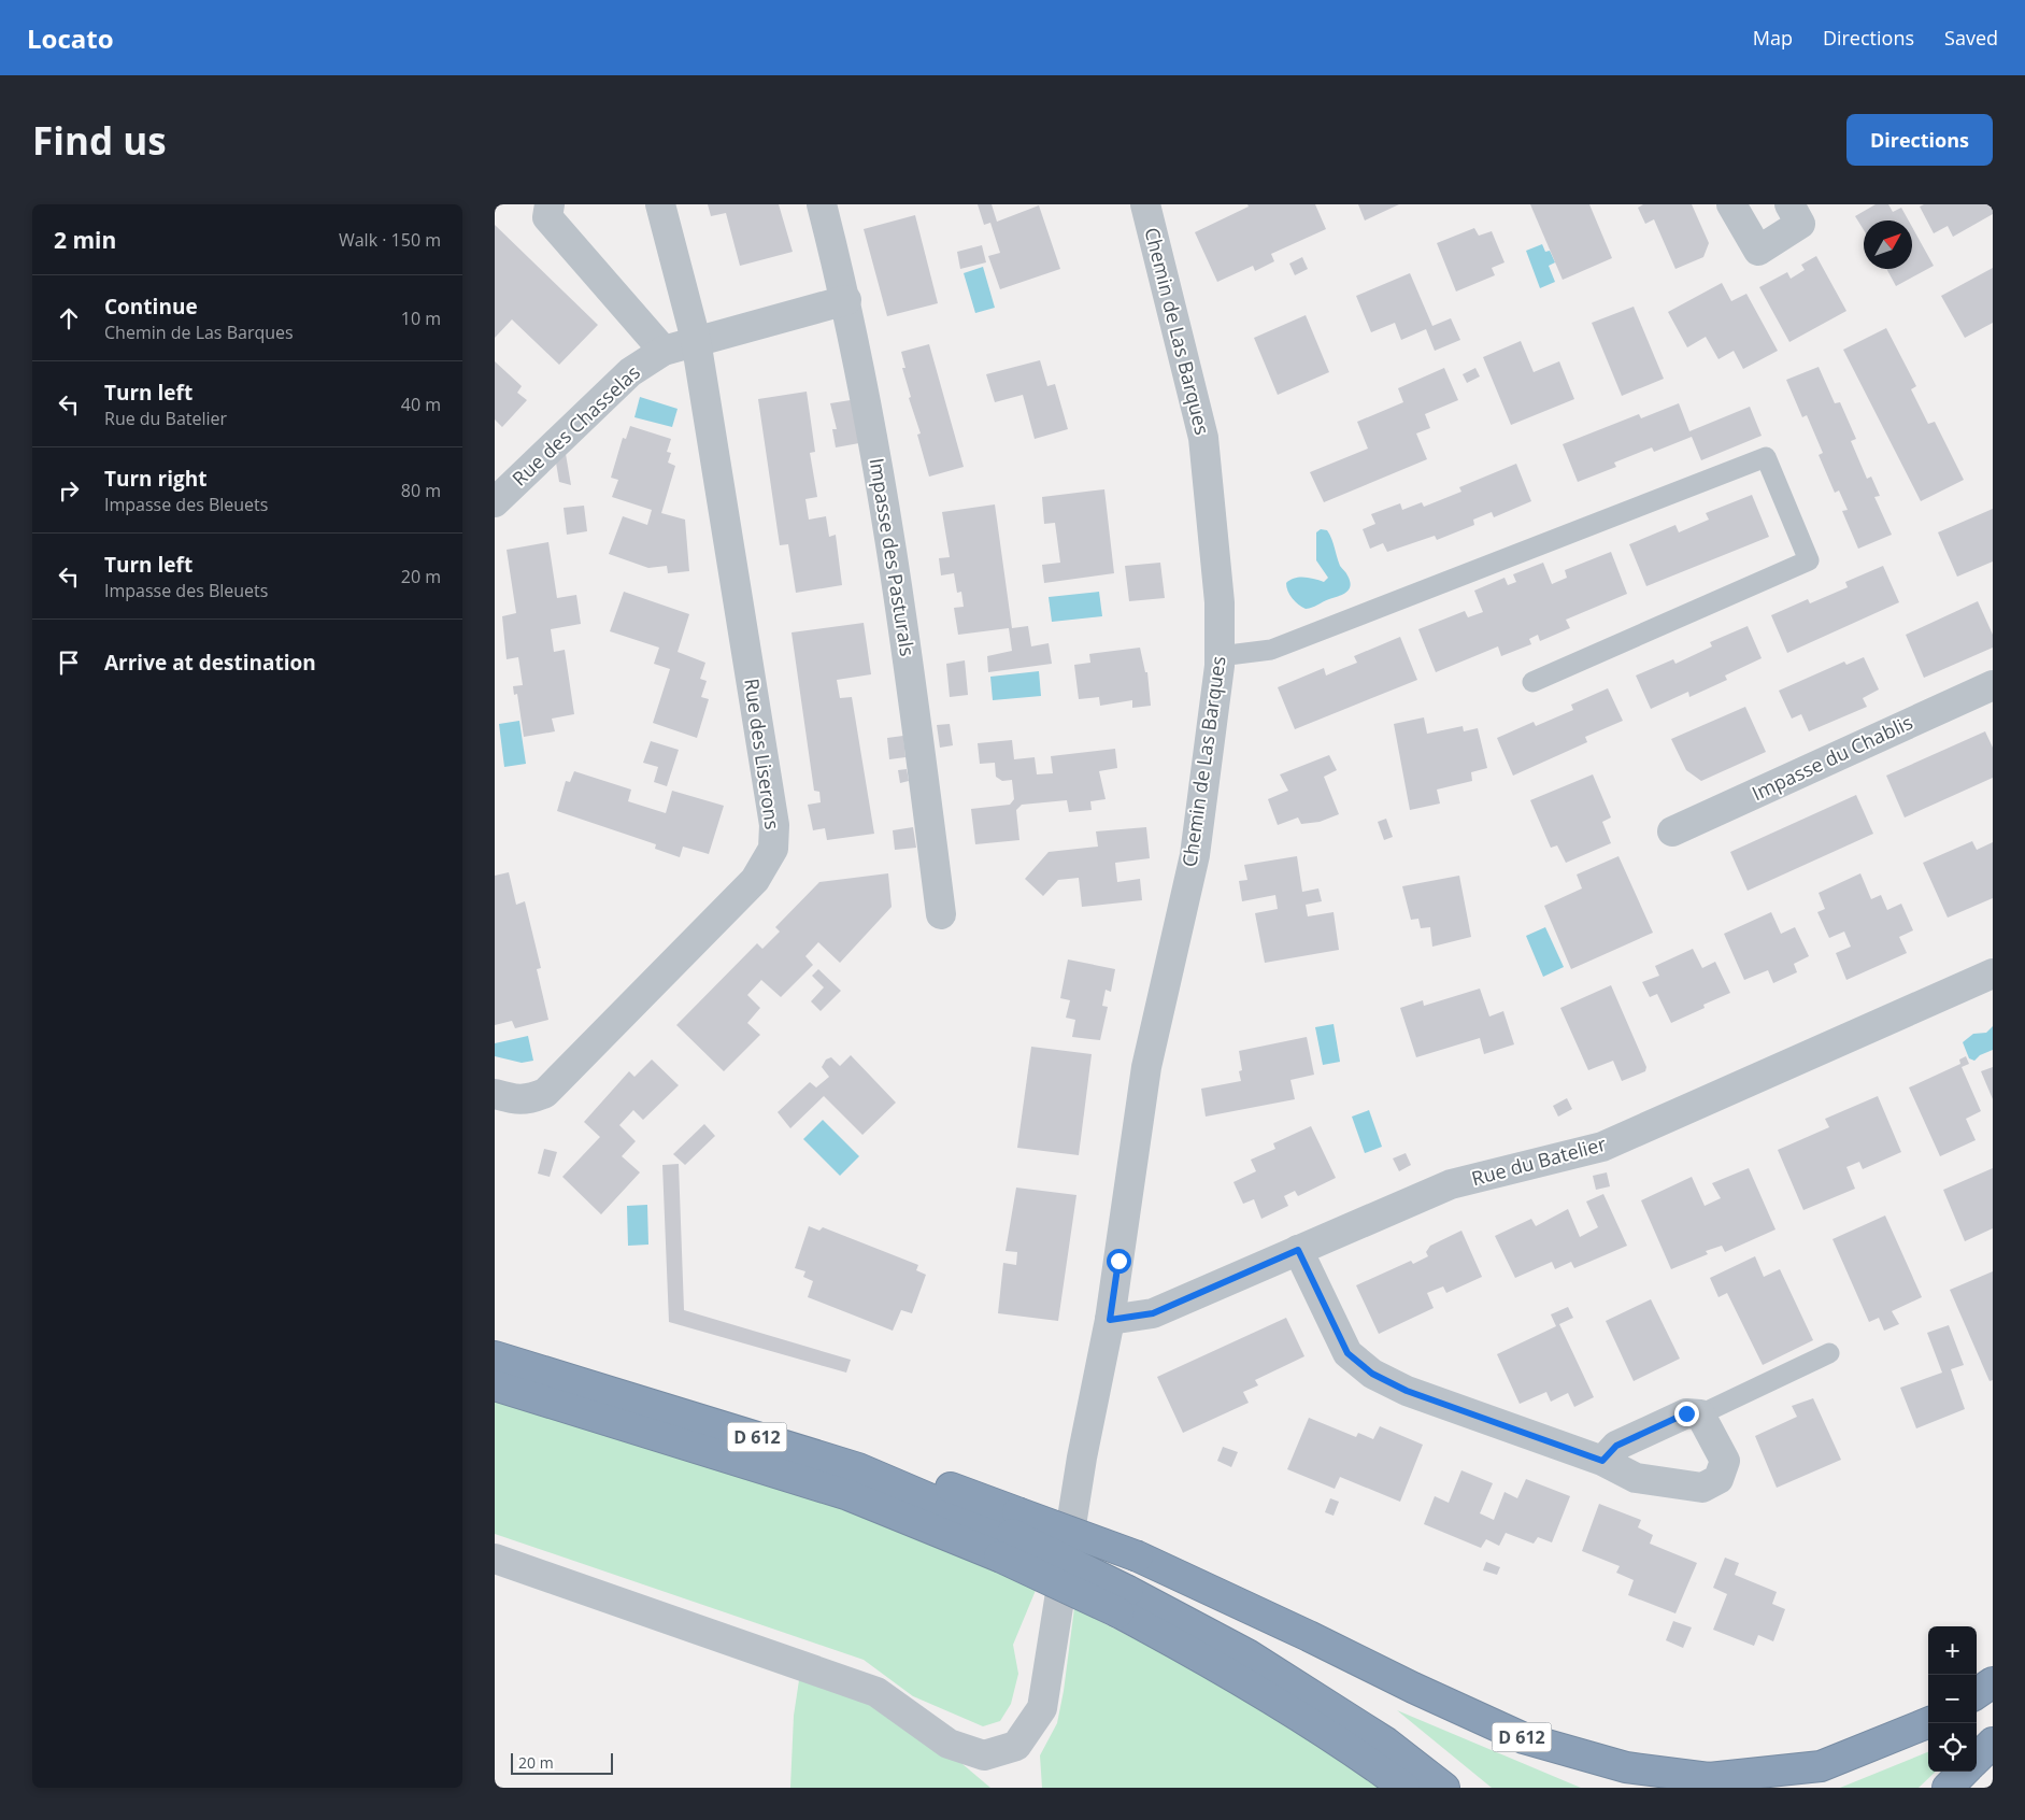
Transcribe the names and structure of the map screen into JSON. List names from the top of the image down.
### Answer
{
  "streets": {
    "highway": ["D 612"],
    "street": [
      "Chemin de Las Barques",
      "Rue des Chasselas",
      "Impasse des Pasturals",
      "Rue des Liserons",
      "Impasse du Chablis",
      "Rue du Batelier"
    ]
  },
  "crossings": [
    ["Chemin de Las Barques", "Rue du Batelier"],
    ["Rue des Chasselas", "Impasse des Pasturals"],
    ["Rue des Chasselas", "Rue des Liserons"]
  ],
  "scale_bar": "20 m",
  "north": "top right",
  "page": {
    "header": "Locato",
    "nav": ["Map", "Directions", "Saved"],
    "buttons": "Directions",
    "title": "Find us",
    "heading": ["2 min", "Walk · 150 m"],
    "list": [
      ["Continue", "Chemin de Las Barques", "10 m"],
      ["Turn left", "Rue du Batelier", "40 m"],
      ["Turn right", "Impasse des Bleuets", "80 m"],
      ["Turn left", "Impasse des Bleuets", "20 m"],
      "Arrive at destination"
    ],
    "map_buttons": ["+", "−"],
    "scale": "20 m"
  }
}
